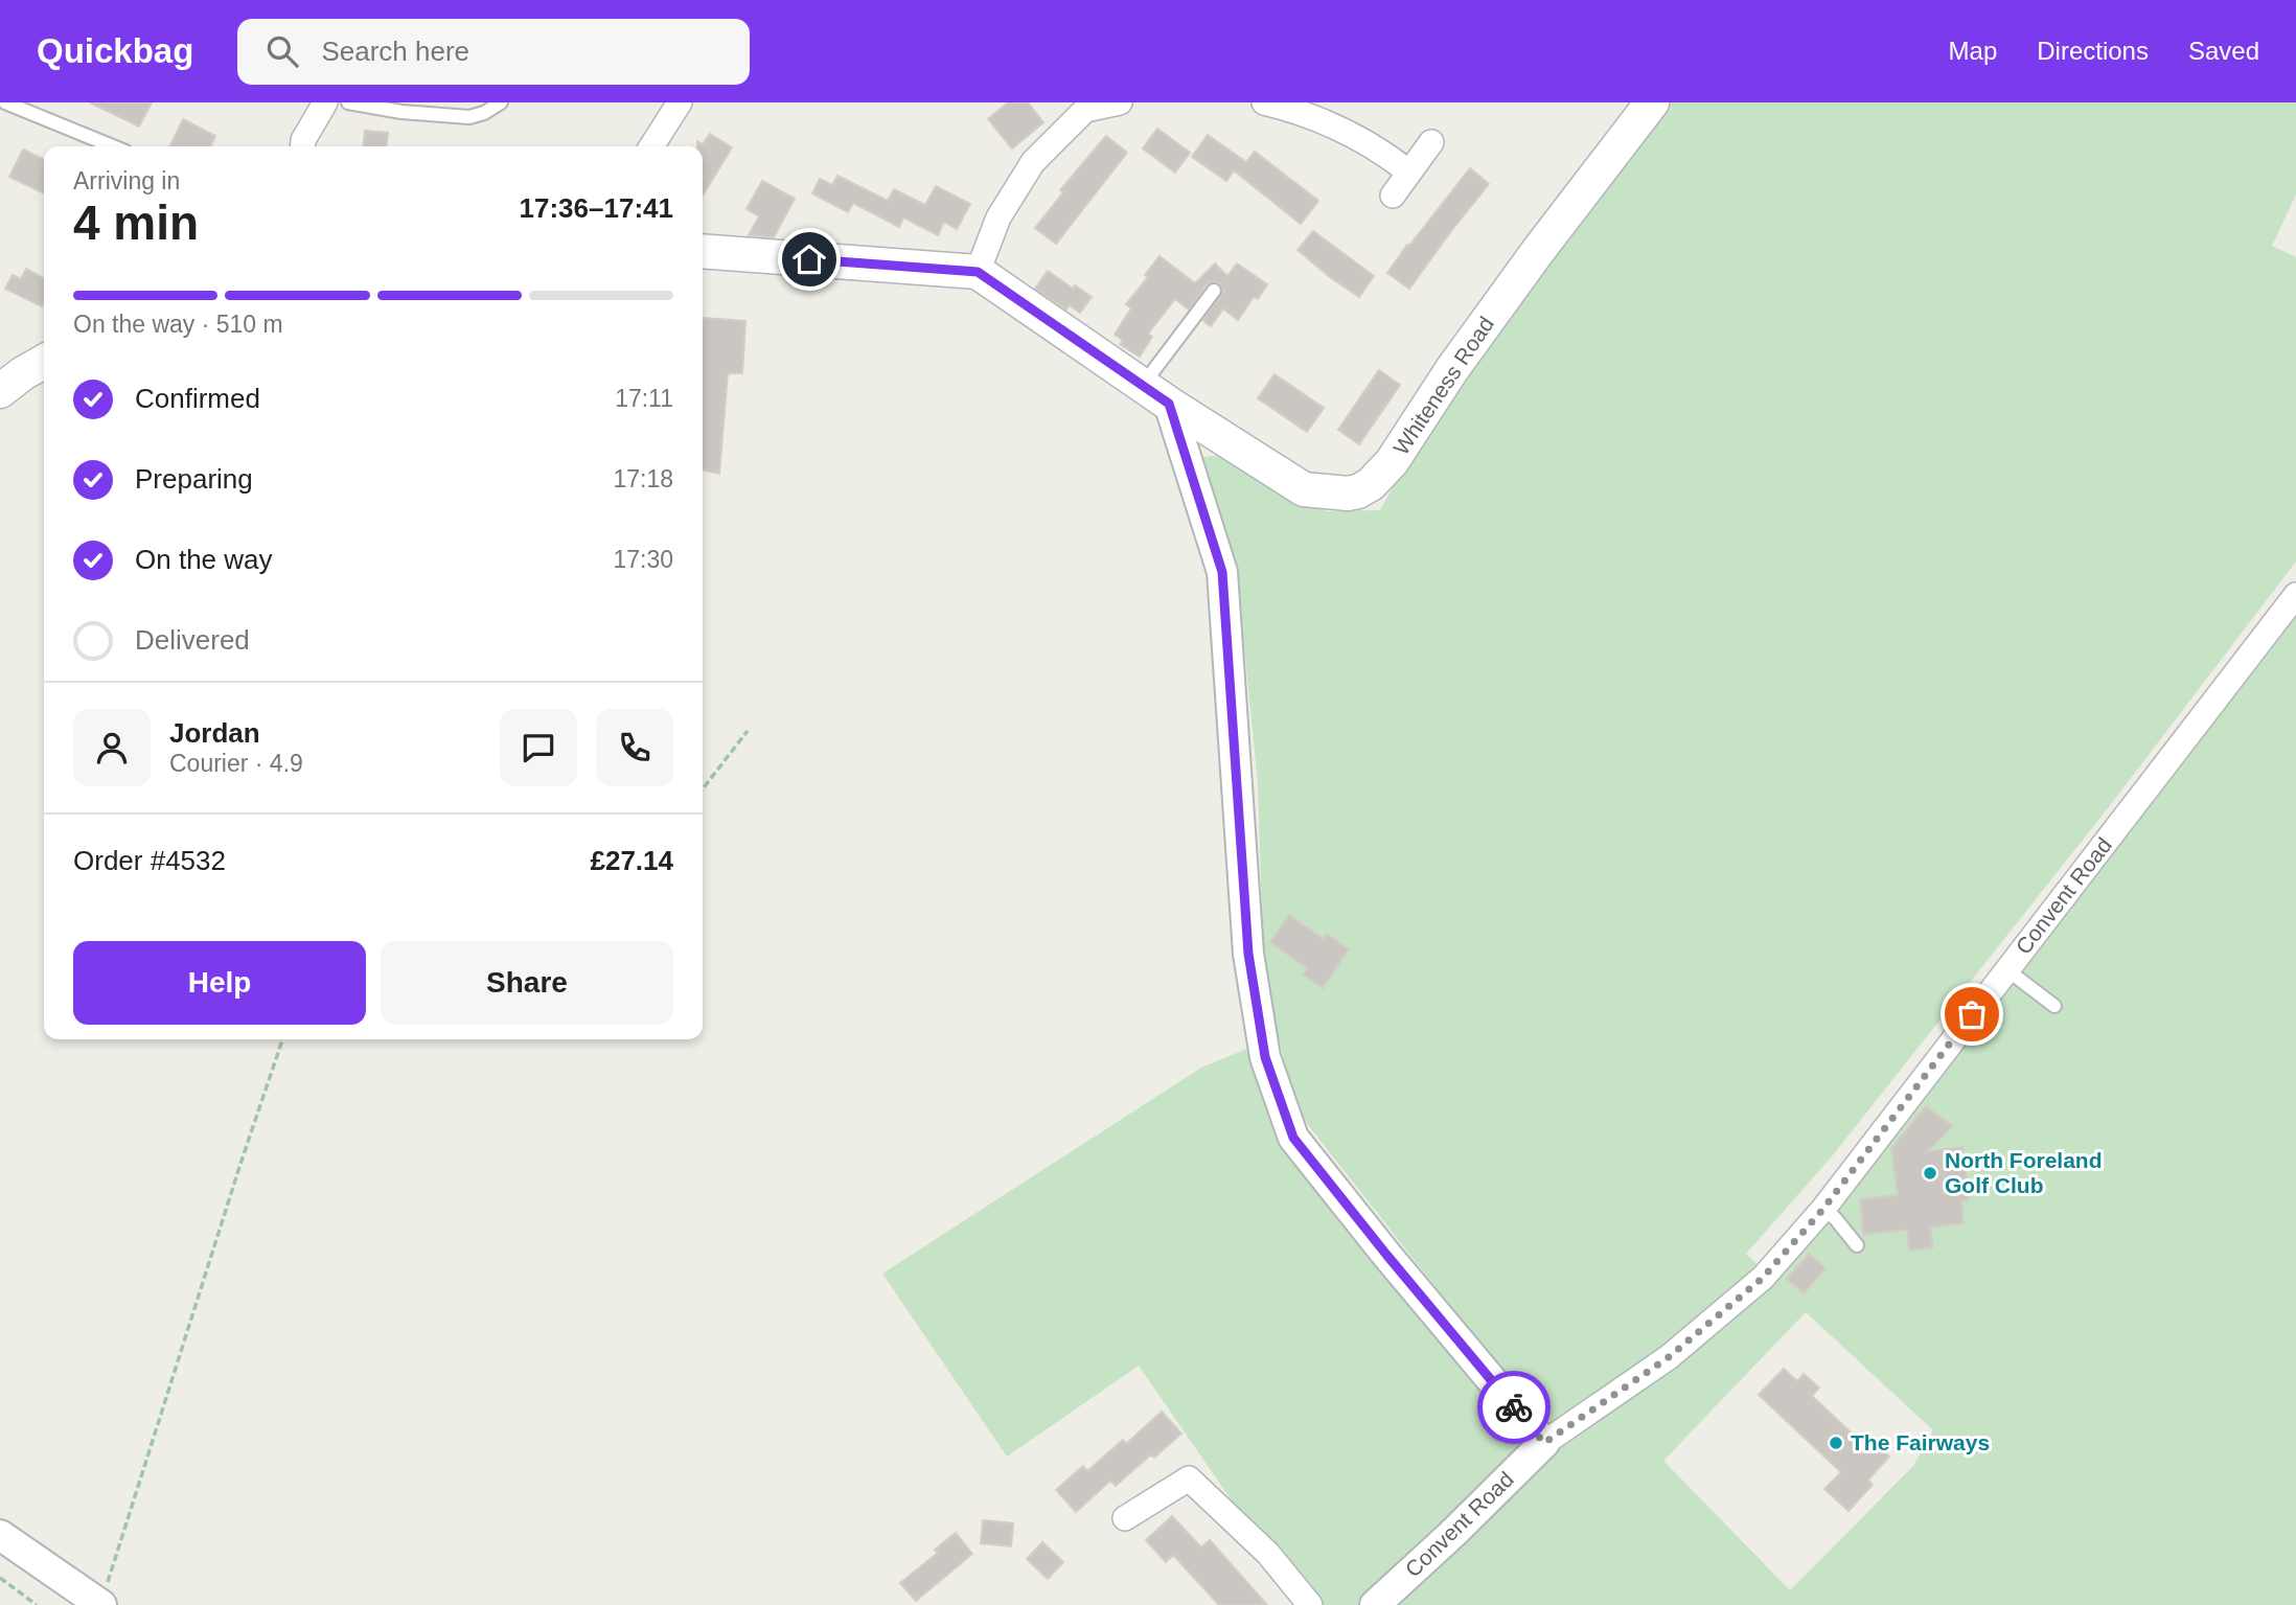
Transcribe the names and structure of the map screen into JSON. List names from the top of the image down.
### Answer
{
  "streets": {
    "main road": ["Whiteness Road"],
    "street": ["Convent Road"]
  },
  "places": ["North Foreland Golf Club", "The Fairways"],
  "page": {
    "header": "Quickbag",
    "search": "Search here",
    "nav": ["Map", "Directions", "Saved"],
    "heading": ["4 min", "Arriving in", "17:36–17:41"],
    "panel": [
      "Jordan",
      "Courier · 4.9",
      "Order #4532",
      "£27.14"
    ],
    "bar": "On the way · 510 m",
    "list": [
      ["Confirmed", "17:11"],
      ["Preparing", "17:18"],
      ["On the way", "17:30"],
      "Delivered"
    ],
    "buttons": ["Help", "Share"]
  }
}
